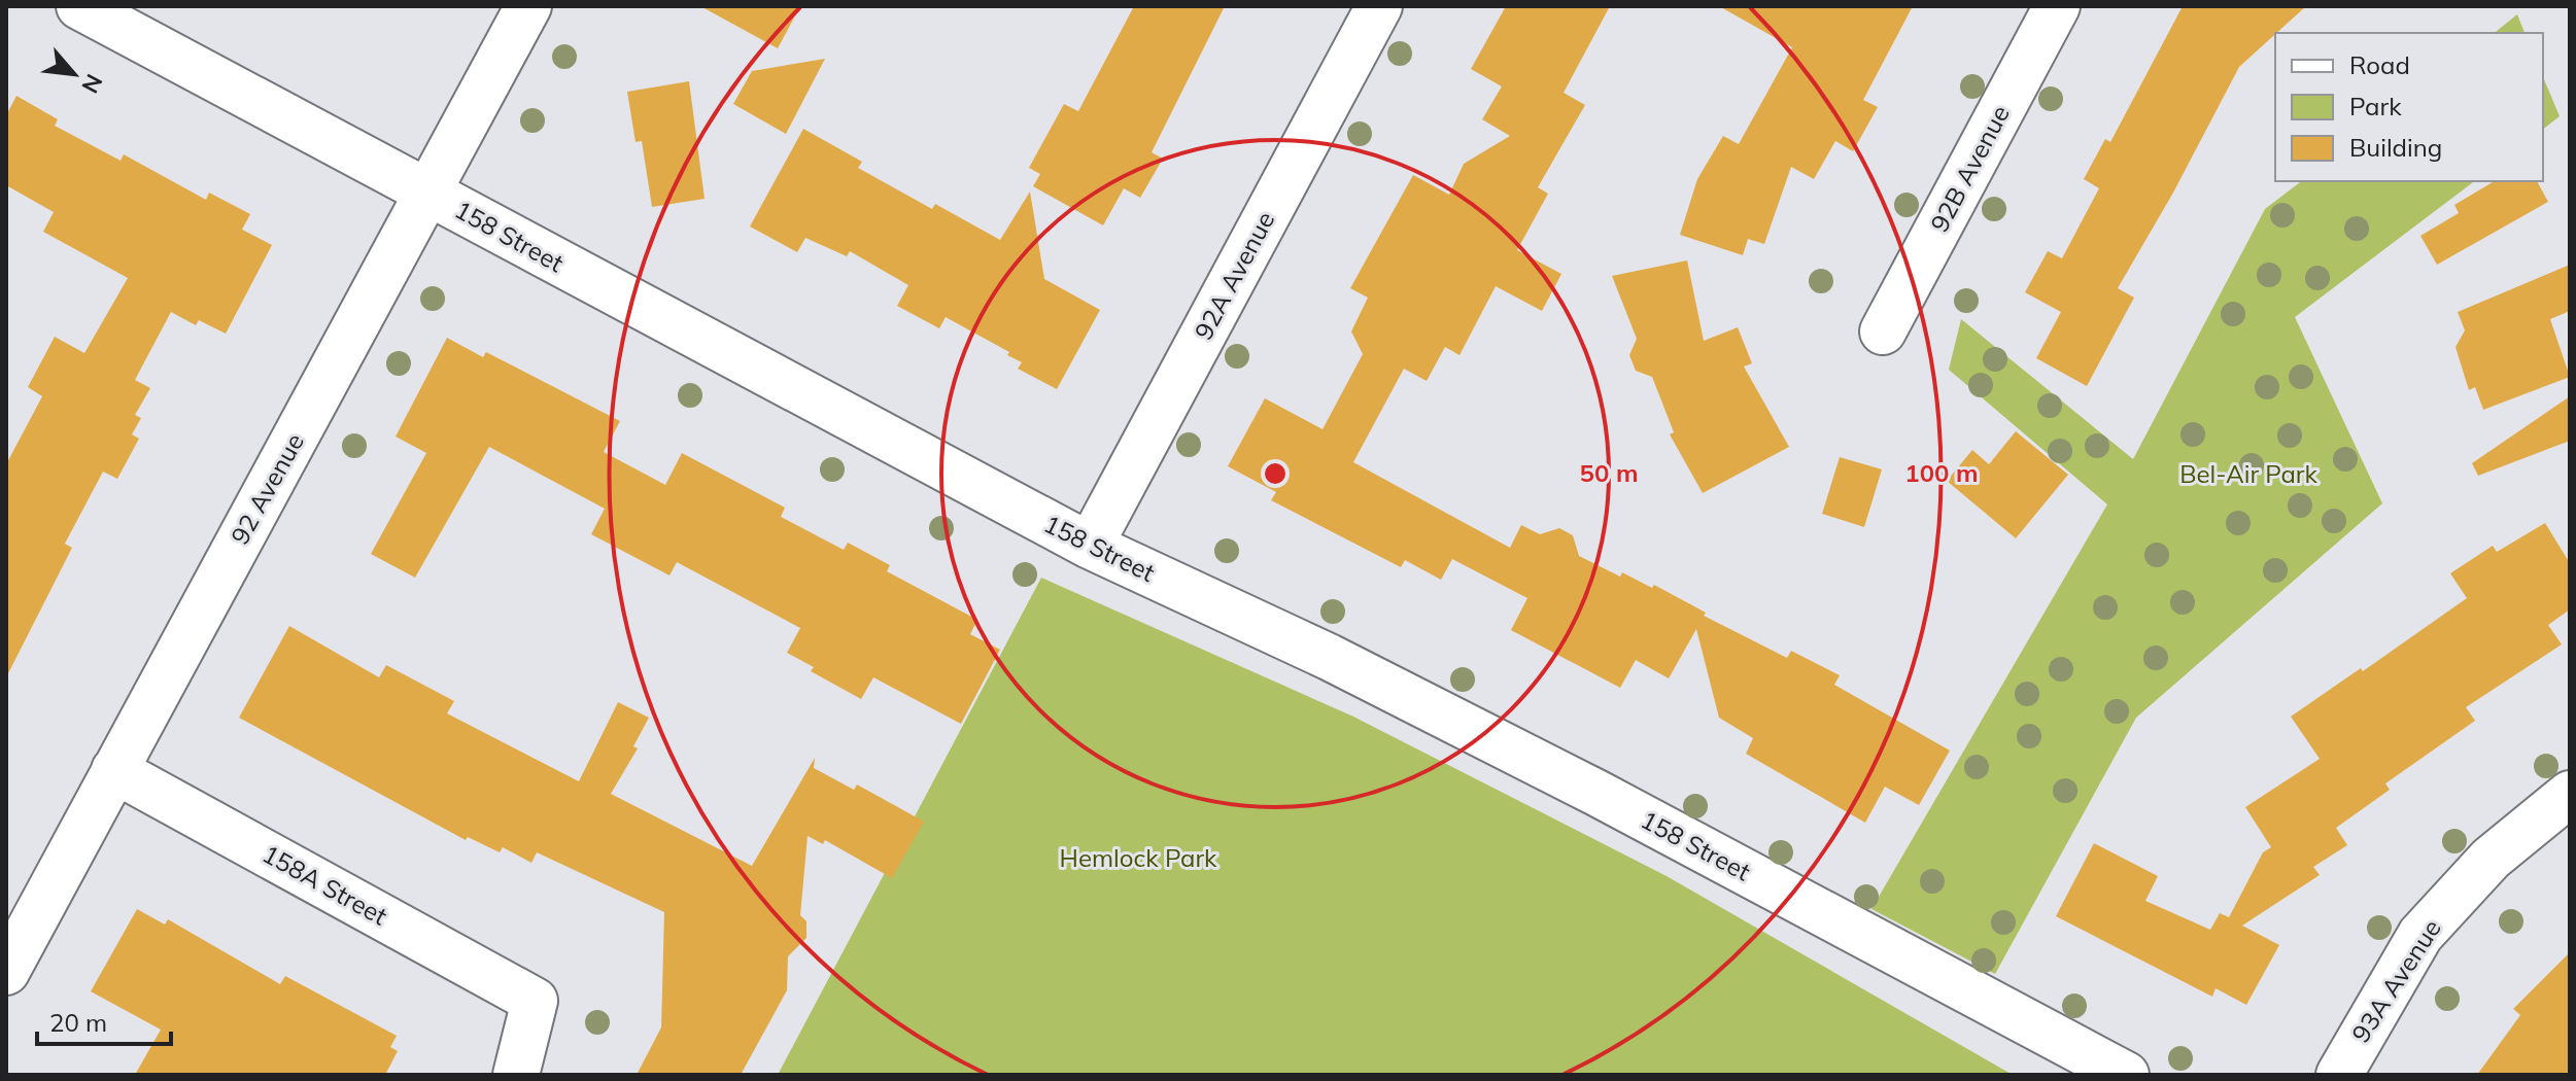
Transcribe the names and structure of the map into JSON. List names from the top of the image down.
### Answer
{
  "streets": {
    "street": [
      "92B Avenue",
      "158 Street",
      "92A Avenue",
      "92 Avenue",
      "158A Street",
      "93A Avenue"
    ]
  },
  "crossings": [
    ["158 Street", "92A Avenue"],
    ["158 Street", "92 Avenue"],
    ["92 Avenue", "158A Street"]
  ],
  "parks": ["Bel-Air Park", "Hemlock Park"],
  "legend": ["Road", "Park", "Building"],
  "scale_bar": "20 m",
  "north": "bottom right",
  "rings": ["50 m", "100 m"]
}
